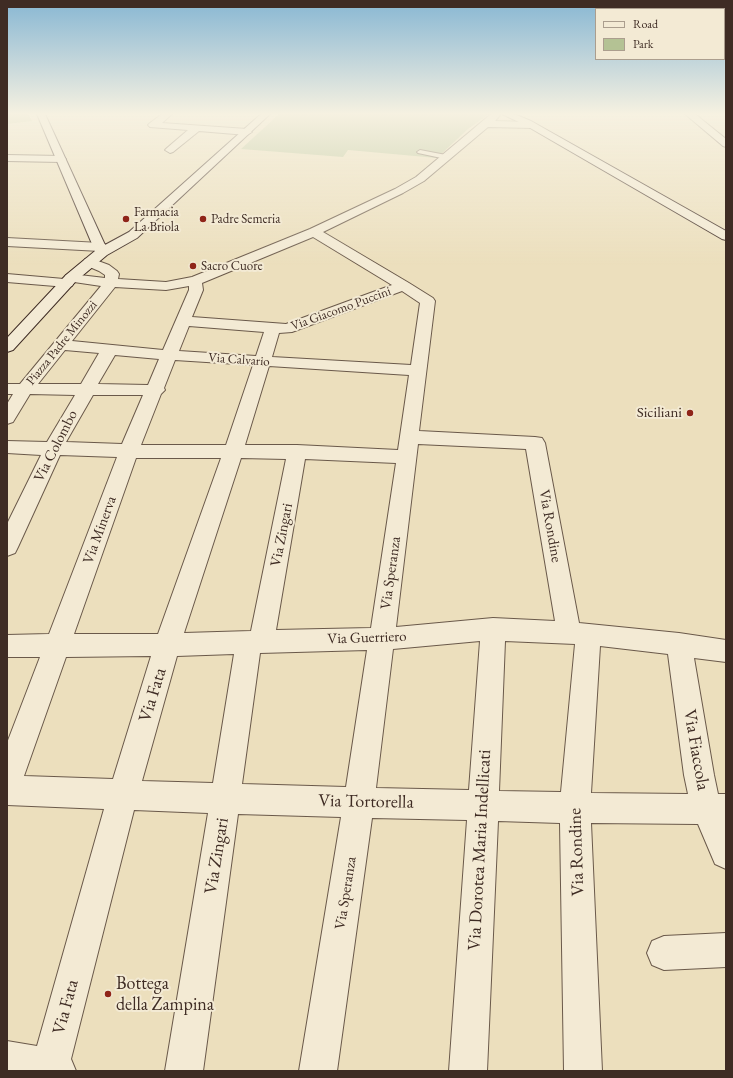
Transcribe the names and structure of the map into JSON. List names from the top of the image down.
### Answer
{
  "streets": {
    "street": [
      "Via Giacomo Puccini",
      "Piazza Padre Minozzi",
      "Via Calvario",
      "Via Colombo",
      "Via Rondine",
      "Via Minerva",
      "Via Zingari",
      "Via Speranza",
      "Via Guerriero",
      "Via Fata",
      "Via Fiaccola",
      "Via Tortorella",
      "Via Dorotea Maria Indellicati"
    ]
  },
  "crossings": [
    ["Via Giacomo Puccini", "Via Minerva"],
    ["Via Giacomo Puccini", "Via Speranza"],
    ["Via Giacomo Puccini", "Via Fata"],
    ["Piazza Padre Minozzi", "Via Calvario"],
    ["Via Calvario", "Via Colombo"],
    ["Via Calvario", "Via Minerva"],
    ["Via Calvario", "Via Speranza"],
    ["Via Calvario", "Via Fata"],
    ["Via Rondine", "Via Speranza"],
    ["Via Rondine", "Via Guerriero"],
    ["Via Rondine", "Via Tortorella"],
    ["Via Minerva", "Via Guerriero"],
    ["Via Zingari", "Via Guerriero"],
    ["Via Zingari", "Via Tortorella"],
    ["Via Speranza", "Via Guerriero"],
    ["Via Speranza", "Via Tortorella"],
    ["Via Guerriero", "Via Fata"],
    ["Via Guerriero", "Via Fiaccola"],
    ["Via Guerriero", "Via Dorotea Maria Indellicati"],
    ["Via Fata", "Via Tortorella"],
    ["Via Fiaccola", "Via Tortorella"],
    ["Via Tortorella", "Via Dorotea Maria Indellicati"]
  ],
  "places": [
    "Farmacia La Briola",
    "Padre Semeria",
    "Sacro Cuore",
    "Siciliani",
    "Bottega della Zampina"
  ],
  "legend": ["Road", "Park"]
}
